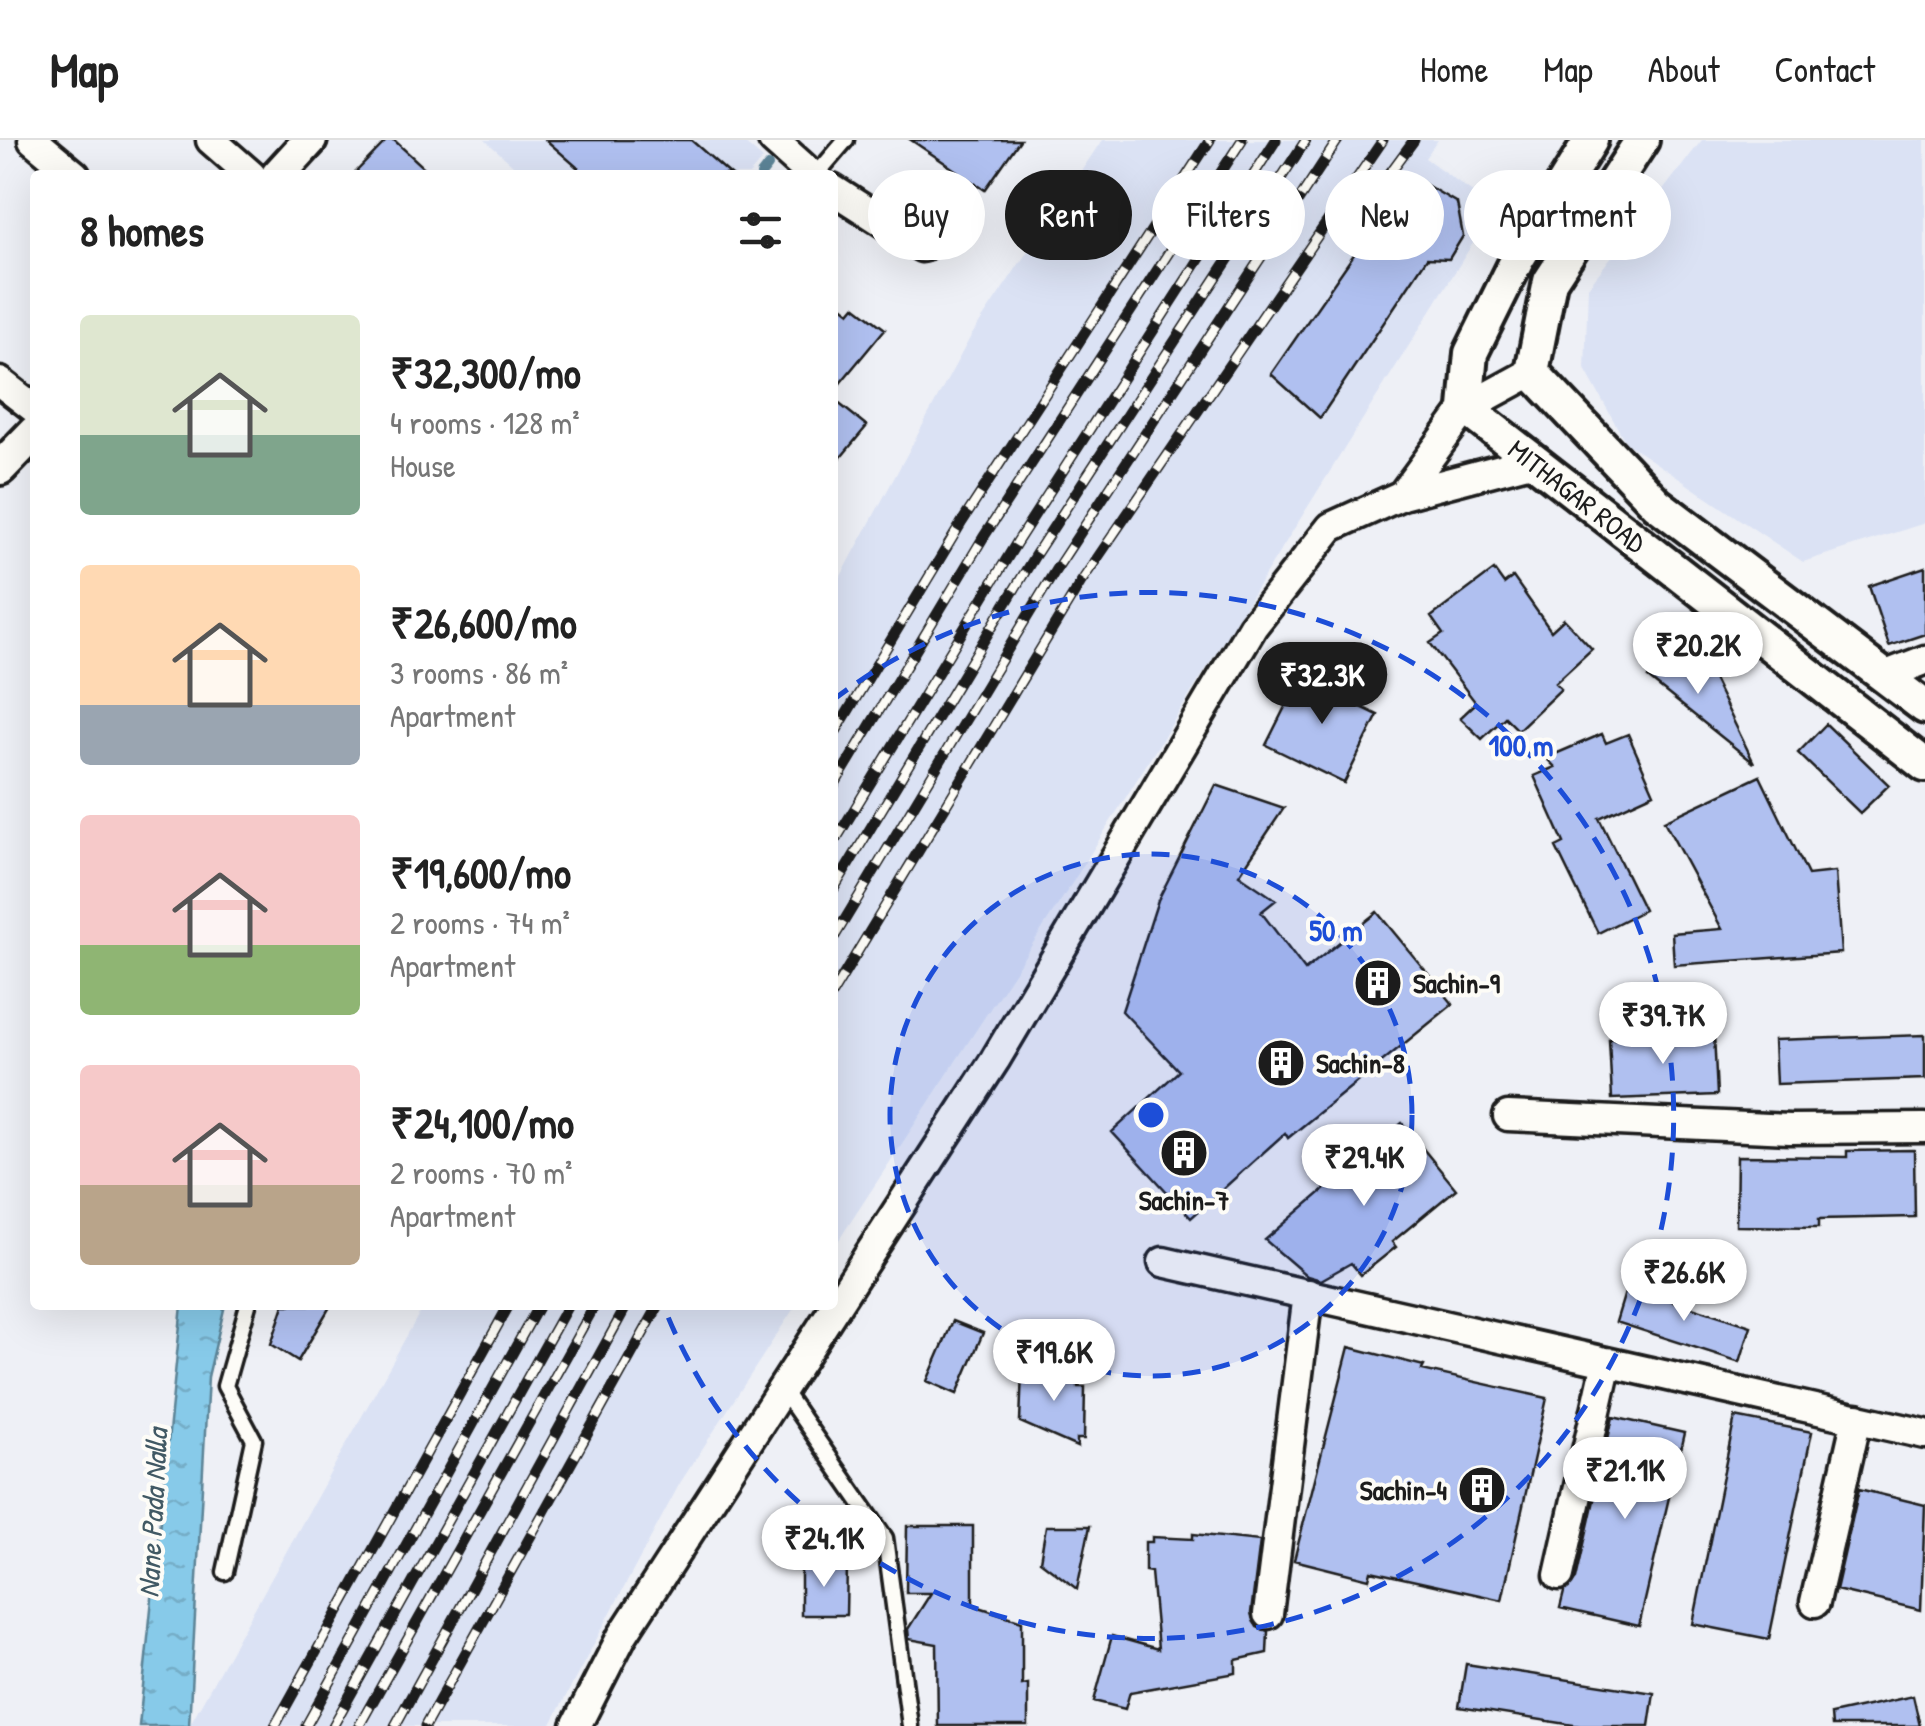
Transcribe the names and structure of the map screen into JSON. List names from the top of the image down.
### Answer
{
  "streets": {
    "street": ["MITHAGAR ROAD"]
  },
  "water": ["Nane Pada Nalla"],
  "places": {
    "building": [
      "Sachin-9",
      "Sachin-8",
      "Sachin-7",
      "Sachin-4"
    ]
  },
  "page": {
    "header": "Map",
    "nav": [
      "Home",
      "Map",
      "About",
      "Contact"
    ],
    "chip": [
      "Buy",
      "Rent",
      "Filters",
      "New",
      "Apartment"
    ],
    "heading": "8 homes",
    "list": [
      {
        "name": "₹32,300/mo",
        "note": "4 rooms · 128 m² · House"
      },
      {
        "name": "₹26,600/mo",
        "note": "3 rooms · 86 m² · Apartment"
      },
      {
        "name": "₹19,600/mo",
        "note": "2 rooms · 74 m² · Apartment"
      },
      {
        "name": "₹24,100/mo",
        "note": "2 rooms · 70 m² · Apartment"
      }
    ],
    "price": [
      "₹20.2K",
      "₹32.3K",
      "₹39.7K",
      "₹29.4K",
      "₹26.6K",
      "₹19.6K",
      "₹21.1K",
      "₹24.1K"
    ]
  },
  "rings": ["100 m", "50 m"]
}
